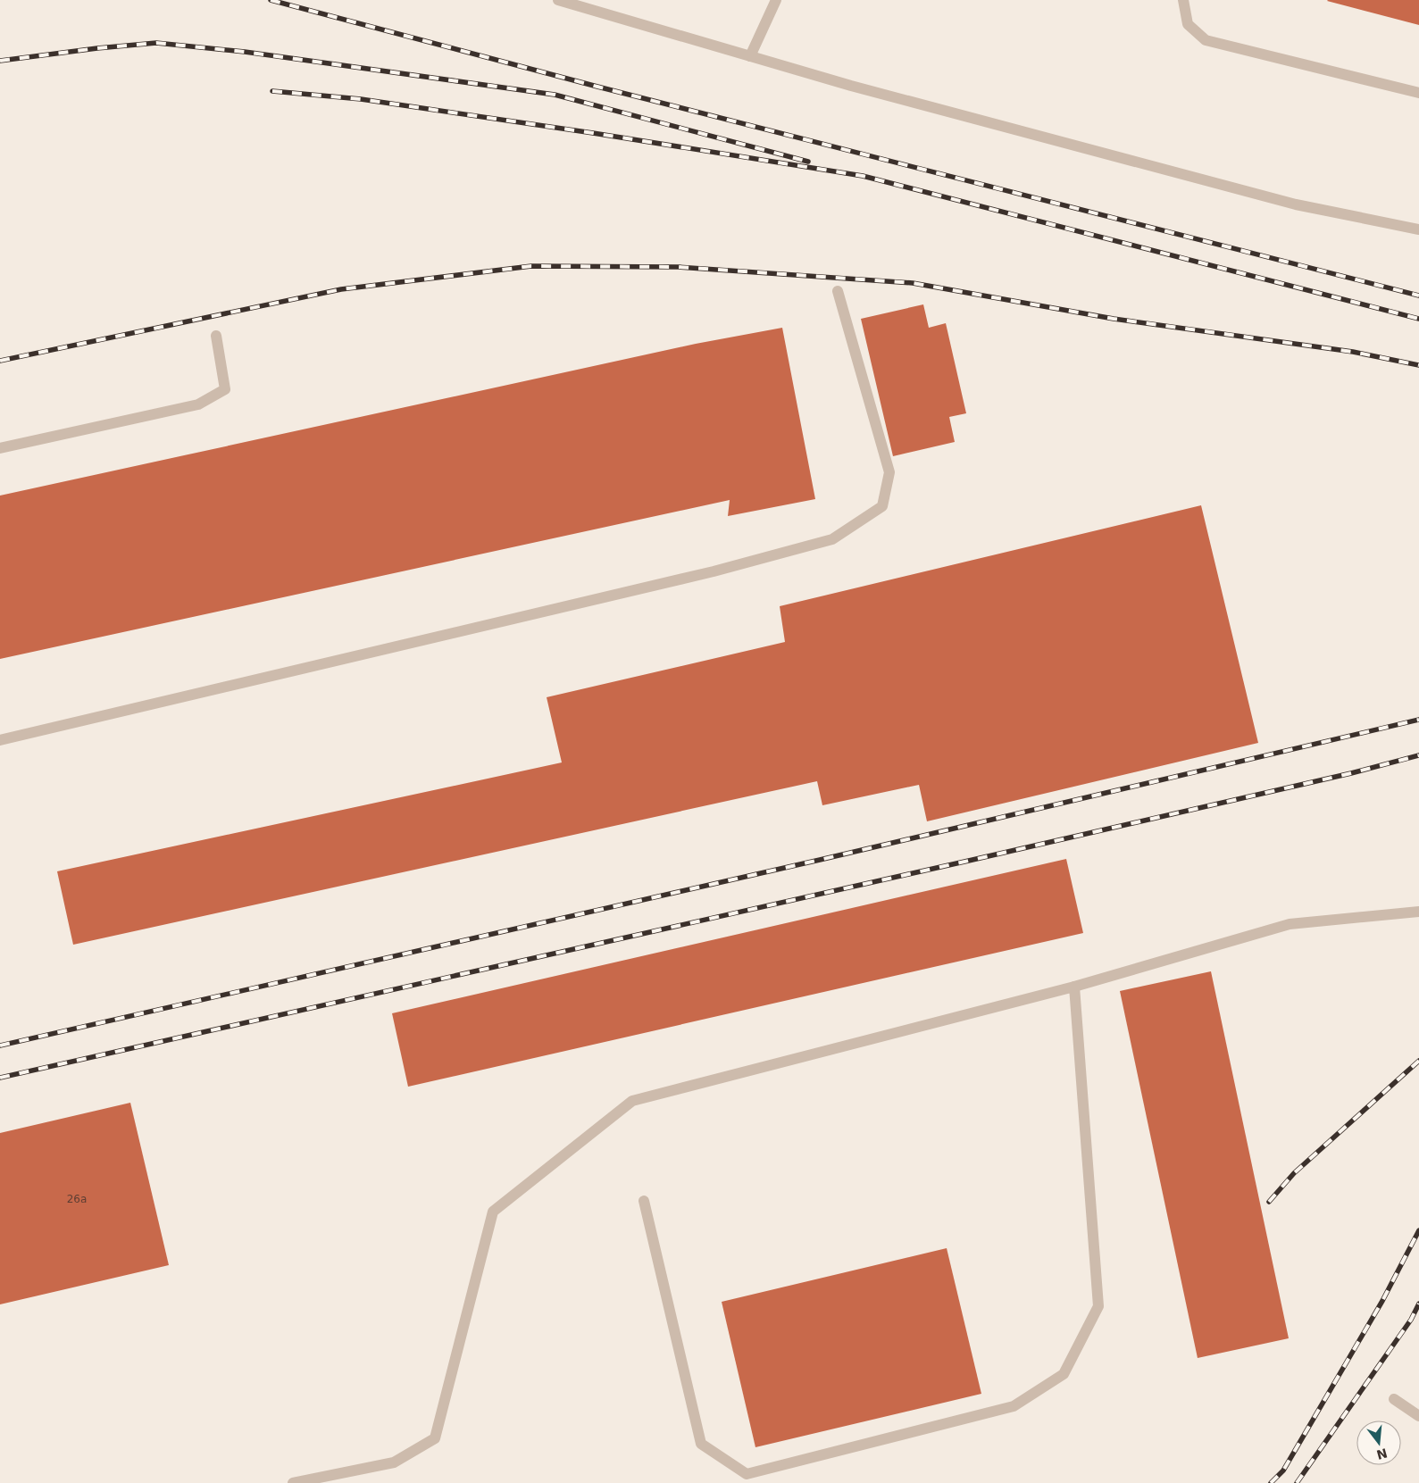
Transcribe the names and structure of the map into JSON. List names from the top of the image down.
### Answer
{
  "house_numbers": ["26а"],
  "north": "bottom"
}
